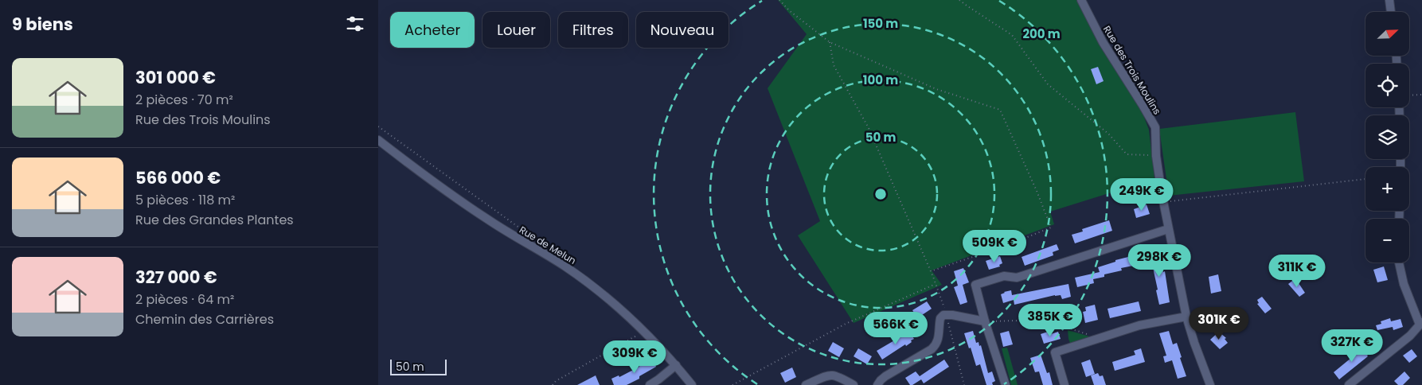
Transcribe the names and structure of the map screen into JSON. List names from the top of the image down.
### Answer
{
  "streets": {
    "street": ["Rue des Trois Moulins", "Rue de Melun"]
  },
  "scale_bar": "50 m",
  "north": "top right",
  "page": {
    "heading": "9 biens",
    "map_buttons": ["+", "−"],
    "chip": [
      "Acheter",
      "Louer",
      "Filtres",
      "Nouveau"
    ],
    "list": [
      {
        "name": "301 000 €",
        "note": "2 pièces · 70 m² · Rue des Trois Moulins"
      },
      {
        "name": "566 000 €",
        "note": "5 pièces · 118 m² · Rue des Grandes Plantes"
      },
      {
        "name": "327 000 €",
        "note": "2 pièces · 64 m² · Chemin des Carrières"
      }
    ],
    "price": [
      "249K €",
      "509K €",
      "298K €",
      "311K €",
      "385K €",
      "301K €",
      "566K €",
      "327K €",
      "309K €"
    ],
    "scale": "50 m"
  },
  "rings": [
    "150 m",
    "200 m",
    "100 m",
    "50 m"
  ]
}
